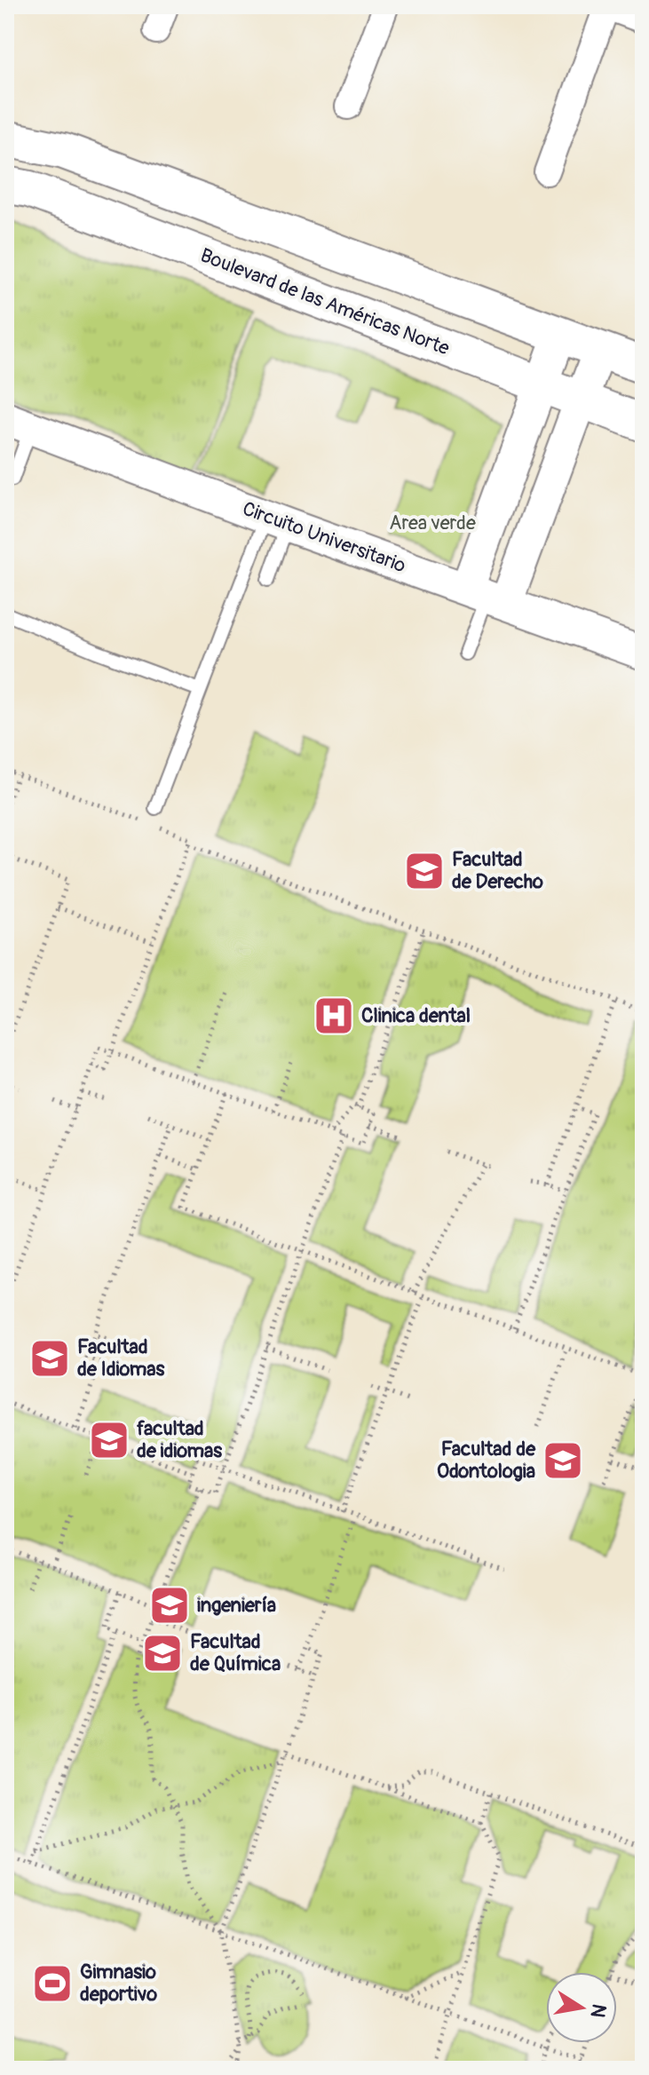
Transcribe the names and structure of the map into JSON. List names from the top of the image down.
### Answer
{
  "streets": {
    "main road": ["Boulevard de las Américas Norte"],
    "street": ["Circuito Universitario"]
  },
  "parks": ["Area verde"],
  "places": {
    "school or university": [
      "Facultad de Derecho",
      "Facultad de Idiomas",
      "facultad de idiomas",
      "Facultad de Odontologia",
      "ingeniería",
      "Facultad de Química"
    ],
    "hospital": ["Clinica dental"],
    "sports": ["Gimnasio deportivo"]
  },
  "north": "right"
}
